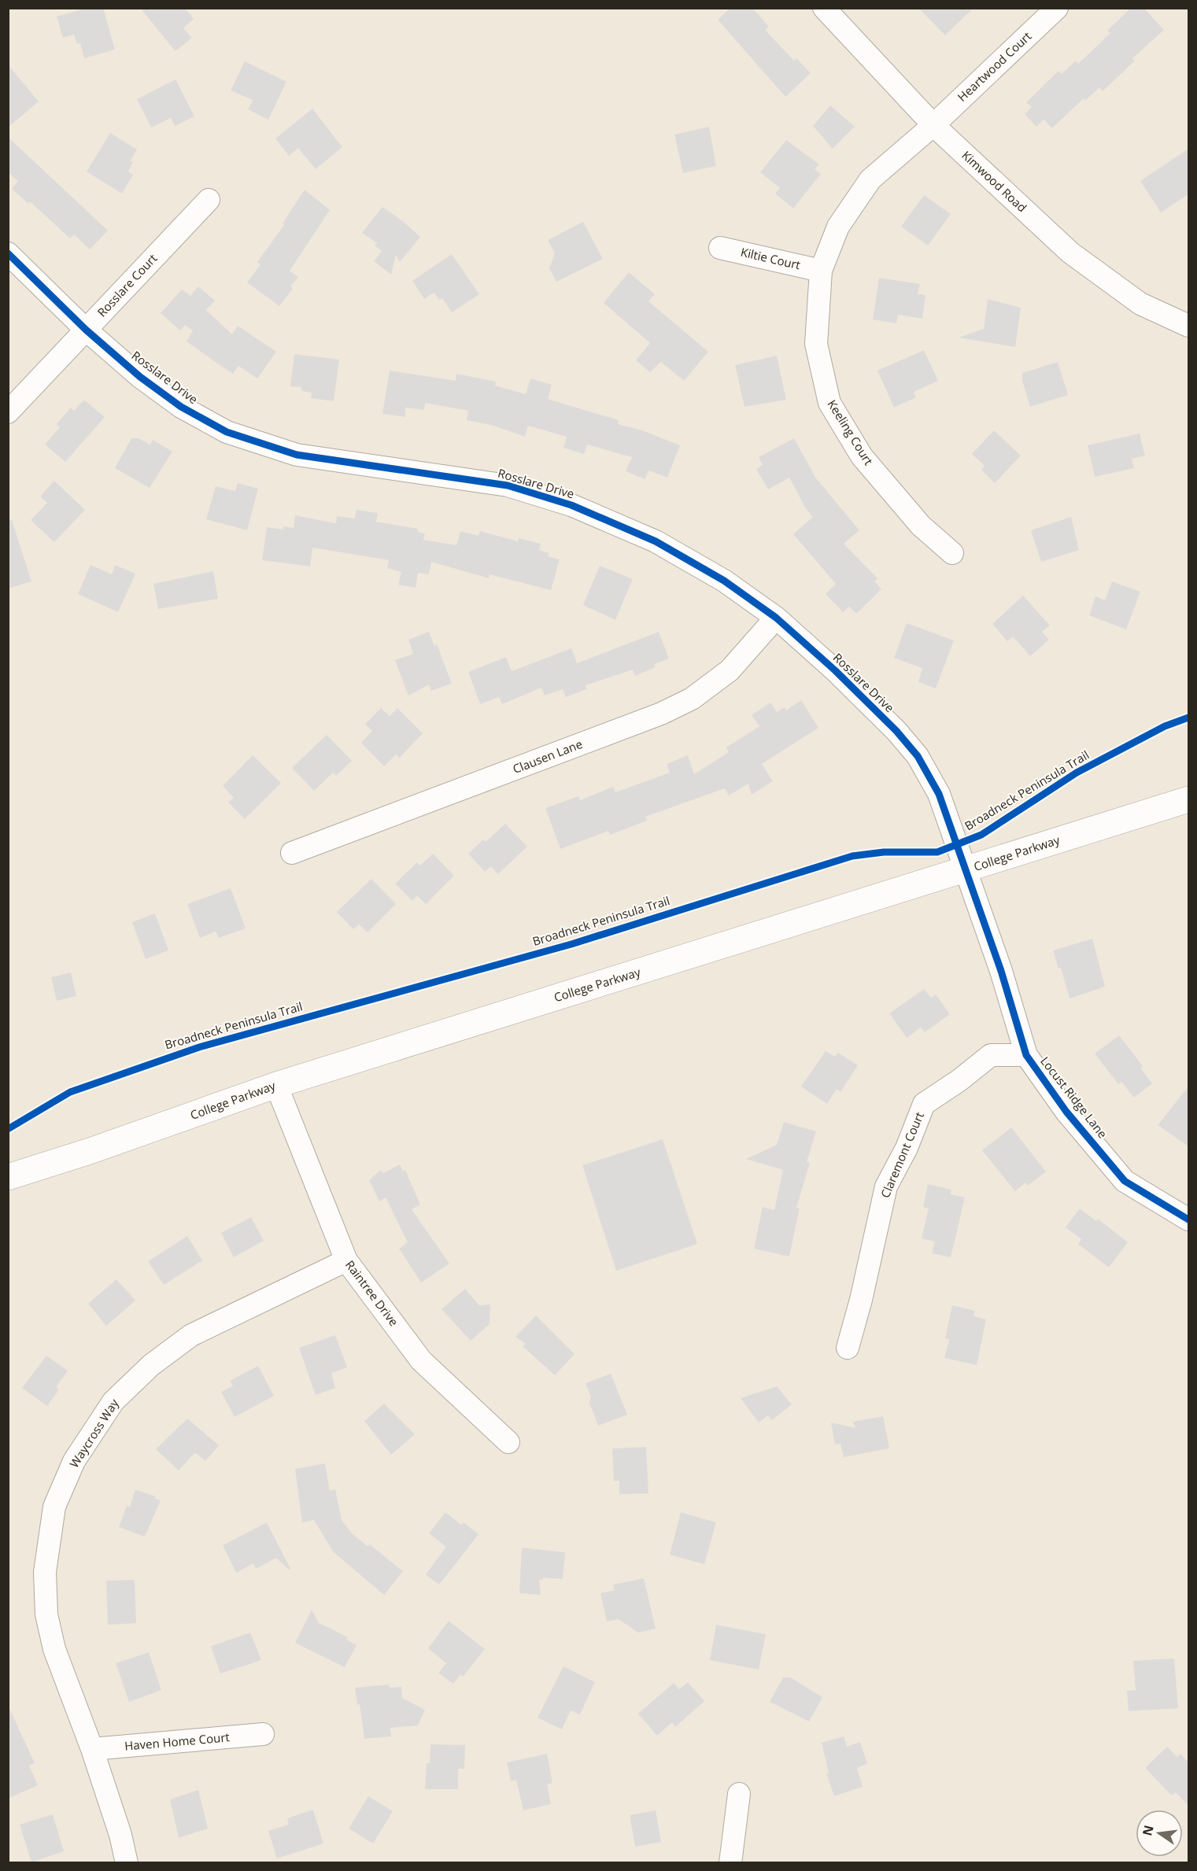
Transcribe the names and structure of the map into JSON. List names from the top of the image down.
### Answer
{
  "streets": {
    "main road": ["College Parkway"],
    "street": [
      "Heartwood Court",
      "Kimwood Road",
      "Kiltie Court",
      "Rosslare Court",
      "Rosslare Drive",
      "Keeling Court",
      "Clausen Lane",
      "Locust Ridge Lane",
      "Claremont Court",
      "Raintree Drive",
      "Waycross Way",
      "Haven Home Court"
    ],
    "cycle path": ["Broadneck Peninsula Trail"]
  },
  "crossings": [
    ["Heartwood Court", "Kimwood Road"],
    ["Heartwood Court", "Keeling Court"],
    ["Kimwood Road", "Keeling Court"],
    ["Kiltie Court", "Keeling Court"],
    ["Rosslare Court", "Rosslare Drive"],
    ["Rosslare Drive", "Clausen Lane"],
    ["Rosslare Drive", "College Parkway"],
    ["Rosslare Drive", "Locust Ridge Lane"],
    ["College Parkway", "Locust Ridge Lane"],
    ["College Parkway", "Raintree Drive"],
    ["Locust Ridge Lane", "Claremont Court"],
    ["Raintree Drive", "Waycross Way"],
    ["Waycross Way", "Haven Home Court"]
  ],
  "north": "left"
}
